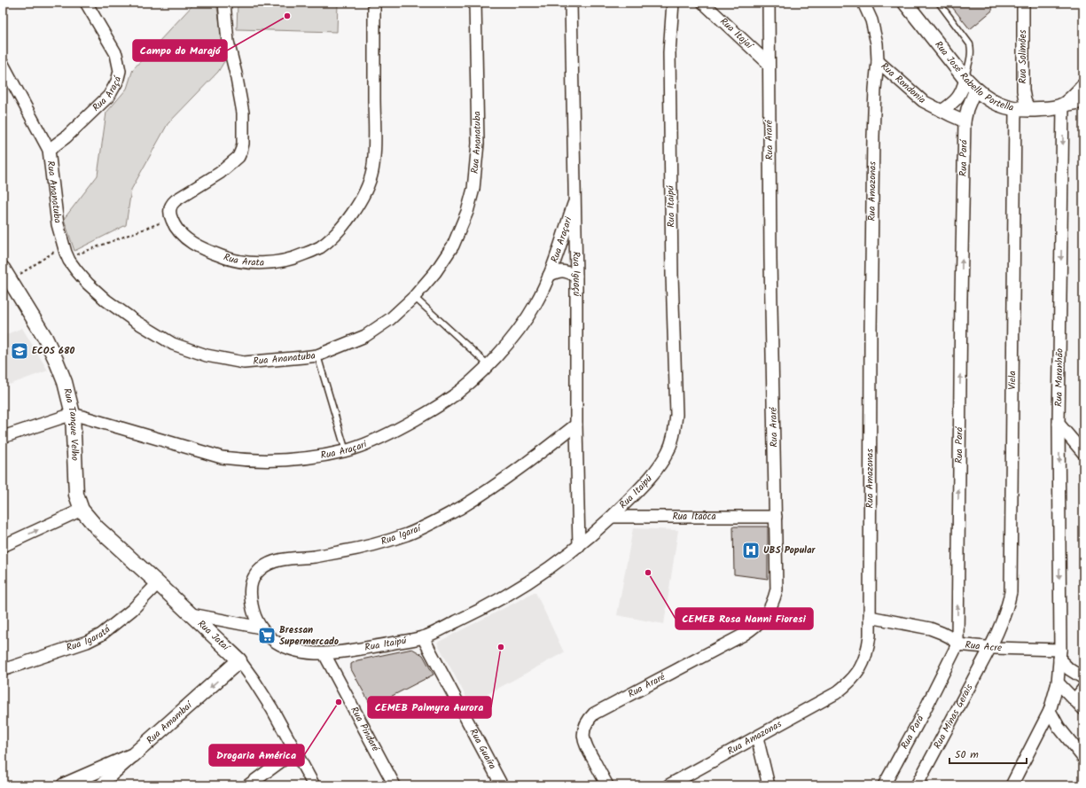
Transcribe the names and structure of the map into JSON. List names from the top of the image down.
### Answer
{
  "streets": {
    "street": [
      "Rua Itajaí",
      "Rua Solimões",
      "Rua José Rabello Portella",
      "Rua Rondonia",
      "Rua Araçá",
      "Rua Araré",
      "Rua Ananatuba",
      "Rua Pará",
      "Rua Amazonas",
      "Rua Itaipú",
      "Rua Araçari",
      "Rua Arata",
      "Rua Iguaçú",
      "Rua Maranhão",
      "Viela",
      "Rua Tanque Velho",
      "Rua Itaóca",
      "Rua Igaraí",
      "Rua Jataí",
      "Rua Igaratá",
      "Rua Acre",
      "Rua Minas Gerais",
      "Rua Amambaí",
      "Rua Pindaré",
      "Rua Guaíra"
    ]
  },
  "crossings": [
    ["Rua Itajaí", "Rua Araré"],
    ["Rua Solimões", "Rua José Rabello Portella"],
    ["Rua José Rabello Portella", "Rua Pará"],
    ["Rua José Rabello Portella", "Rua Maranhão"],
    ["Rua José Rabello Portella", "Viela"],
    ["Rua Rondonia", "Rua Pará"],
    ["Rua Rondonia", "Rua Amazonas"],
    ["Rua Araçá", "Rua Ananatuba"],
    ["Rua Araré", "Rua Itaóca"],
    ["Rua Pará", "Rua Acre"],
    ["Rua Amazonas", "Rua Acre"],
    ["Rua Itaipú", "Rua Iguaçú"],
    ["Rua Itaipú", "Rua Itaóca"],
    ["Rua Itaipú", "Rua Igaraí"],
    ["Rua Itaipú", "Rua Pindaré"],
    ["Rua Itaipú", "Rua Guaíra"],
    ["Rua Araçari", "Rua Iguaçú"],
    ["Rua Araçari", "Rua Tanque Velho"],
    ["Rua Iguaçú", "Rua Igaraí"],
    ["Rua Maranhão", "Rua Acre"],
    ["Viela", "Rua Acre"],
    ["Viela", "Rua Minas Gerais"],
    ["Rua Tanque Velho", "Rua Jataí"],
    ["Rua Jataí", "Rua Igaratá"],
    ["Rua Jataí", "Rua Amambaí"],
    ["Rua Acre", "Rua Minas Gerais"]
  ],
  "one_way": ["Rua Pará", "Rua Maranhão"],
  "places": {
    "other": [
      "Campo do Marajó",
      "CEMEB Rosa Nanni Fioresi",
      "CEMEB Palmyra Aurora",
      "Drogaria América"
    ],
    "school or university": ["ECOS 680"],
    "hospital": ["UBS Popular"],
    "supermarket": ["Bressan Supermercado"]
  },
  "scale_bar": "50 m"
}
